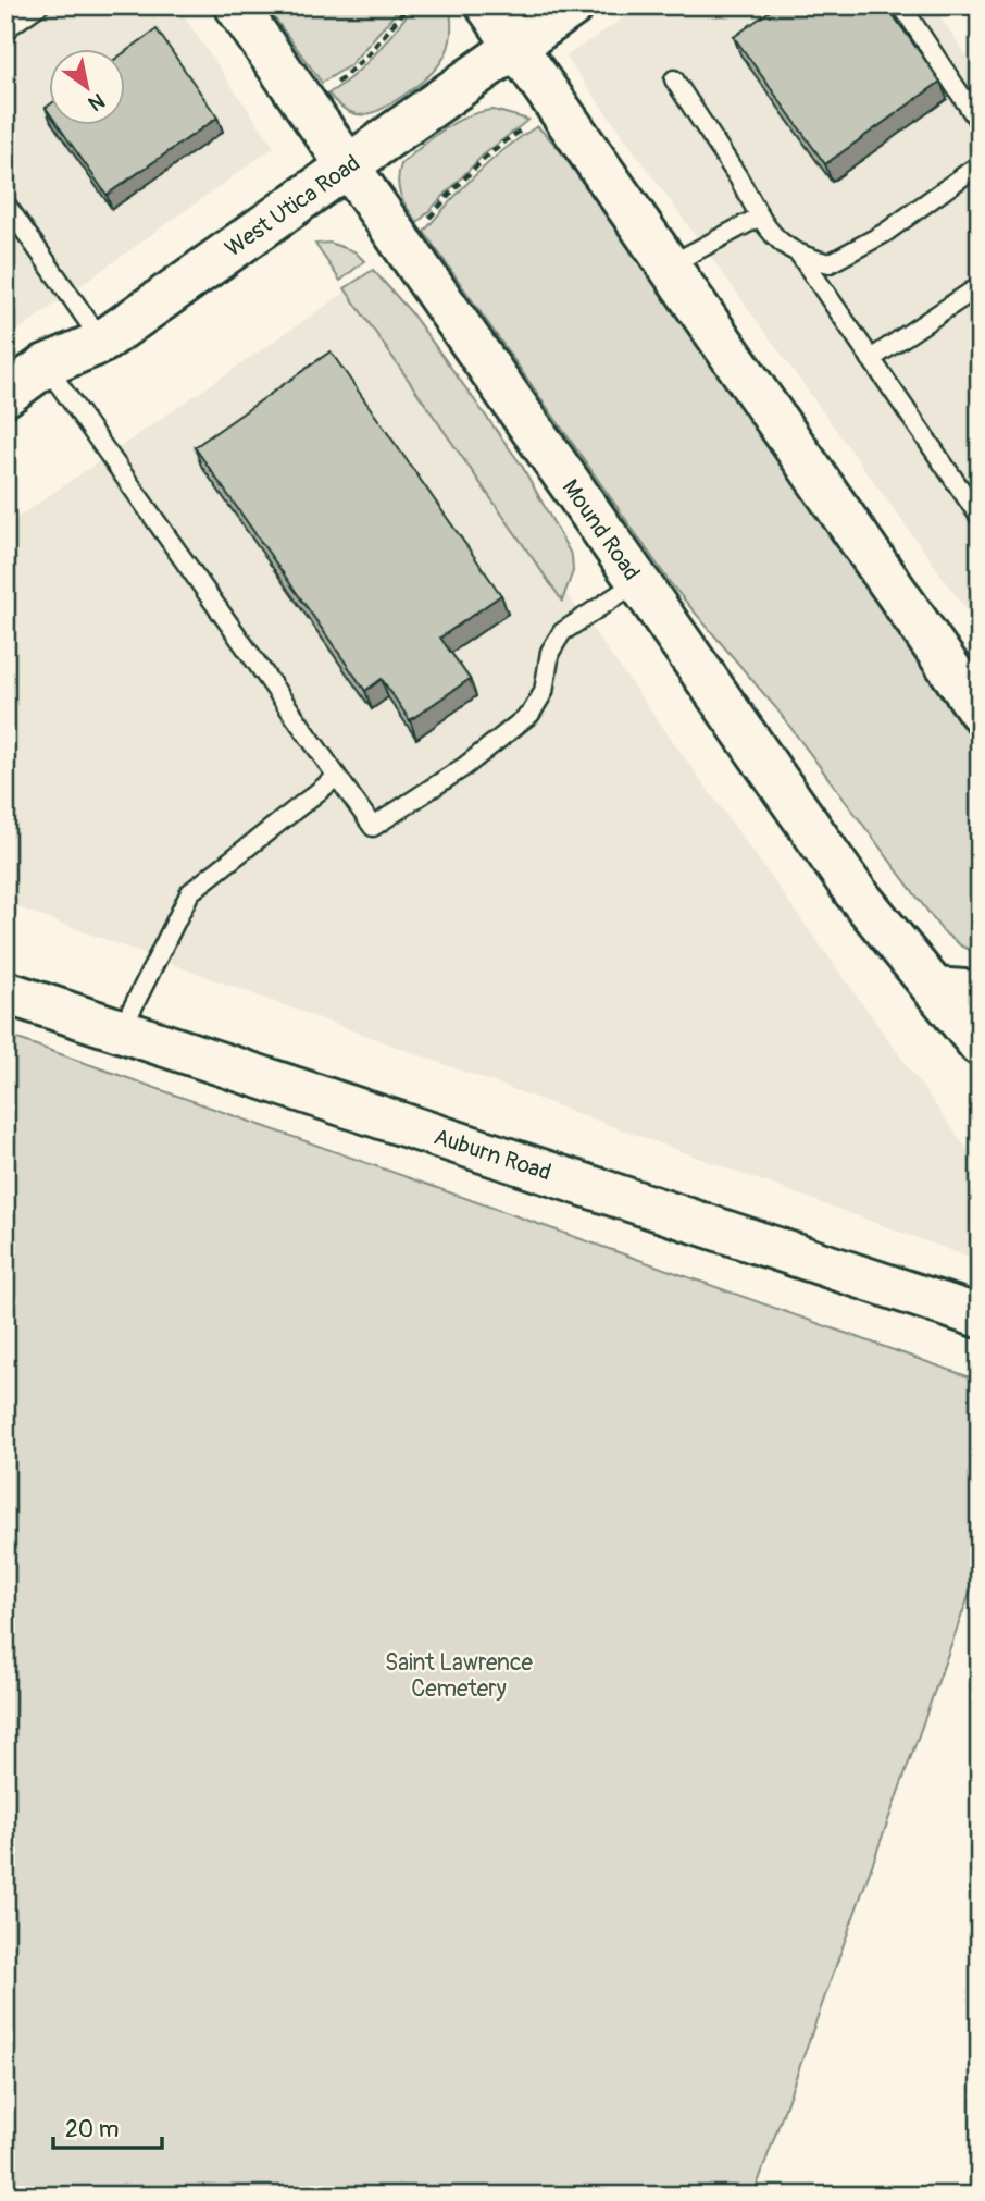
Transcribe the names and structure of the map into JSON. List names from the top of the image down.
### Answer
{
  "streets": {
    "main road": ["West Utica Road", "Mound Road", "Auburn Road"]
  },
  "crossings": [
    ["West Utica Road", "Mound Road"]
  ],
  "parks": ["Saint Lawrence Cemetery"],
  "scale_bar": "20 m",
  "north": "bottom right"
}
